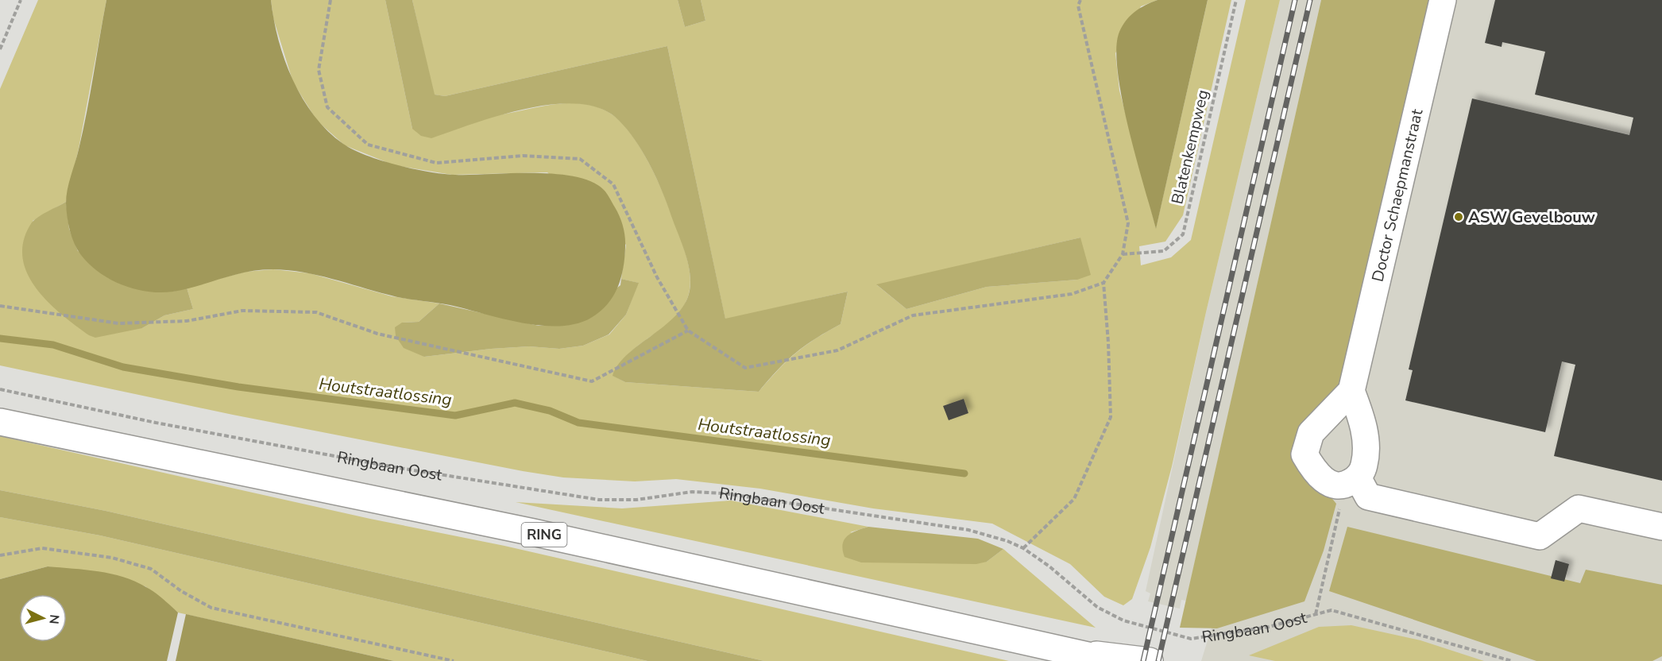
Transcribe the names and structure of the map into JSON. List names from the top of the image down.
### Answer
{
  "streets": {
    "main road": ["Doctor Schaepmanstraat", "RING"],
    "path": ["Blatenkempweg", "Ringbaan Oost"]
  },
  "water": ["Houtstraatlossing"],
  "places": ["ASW Gevelbouw"],
  "north": "right"
}
